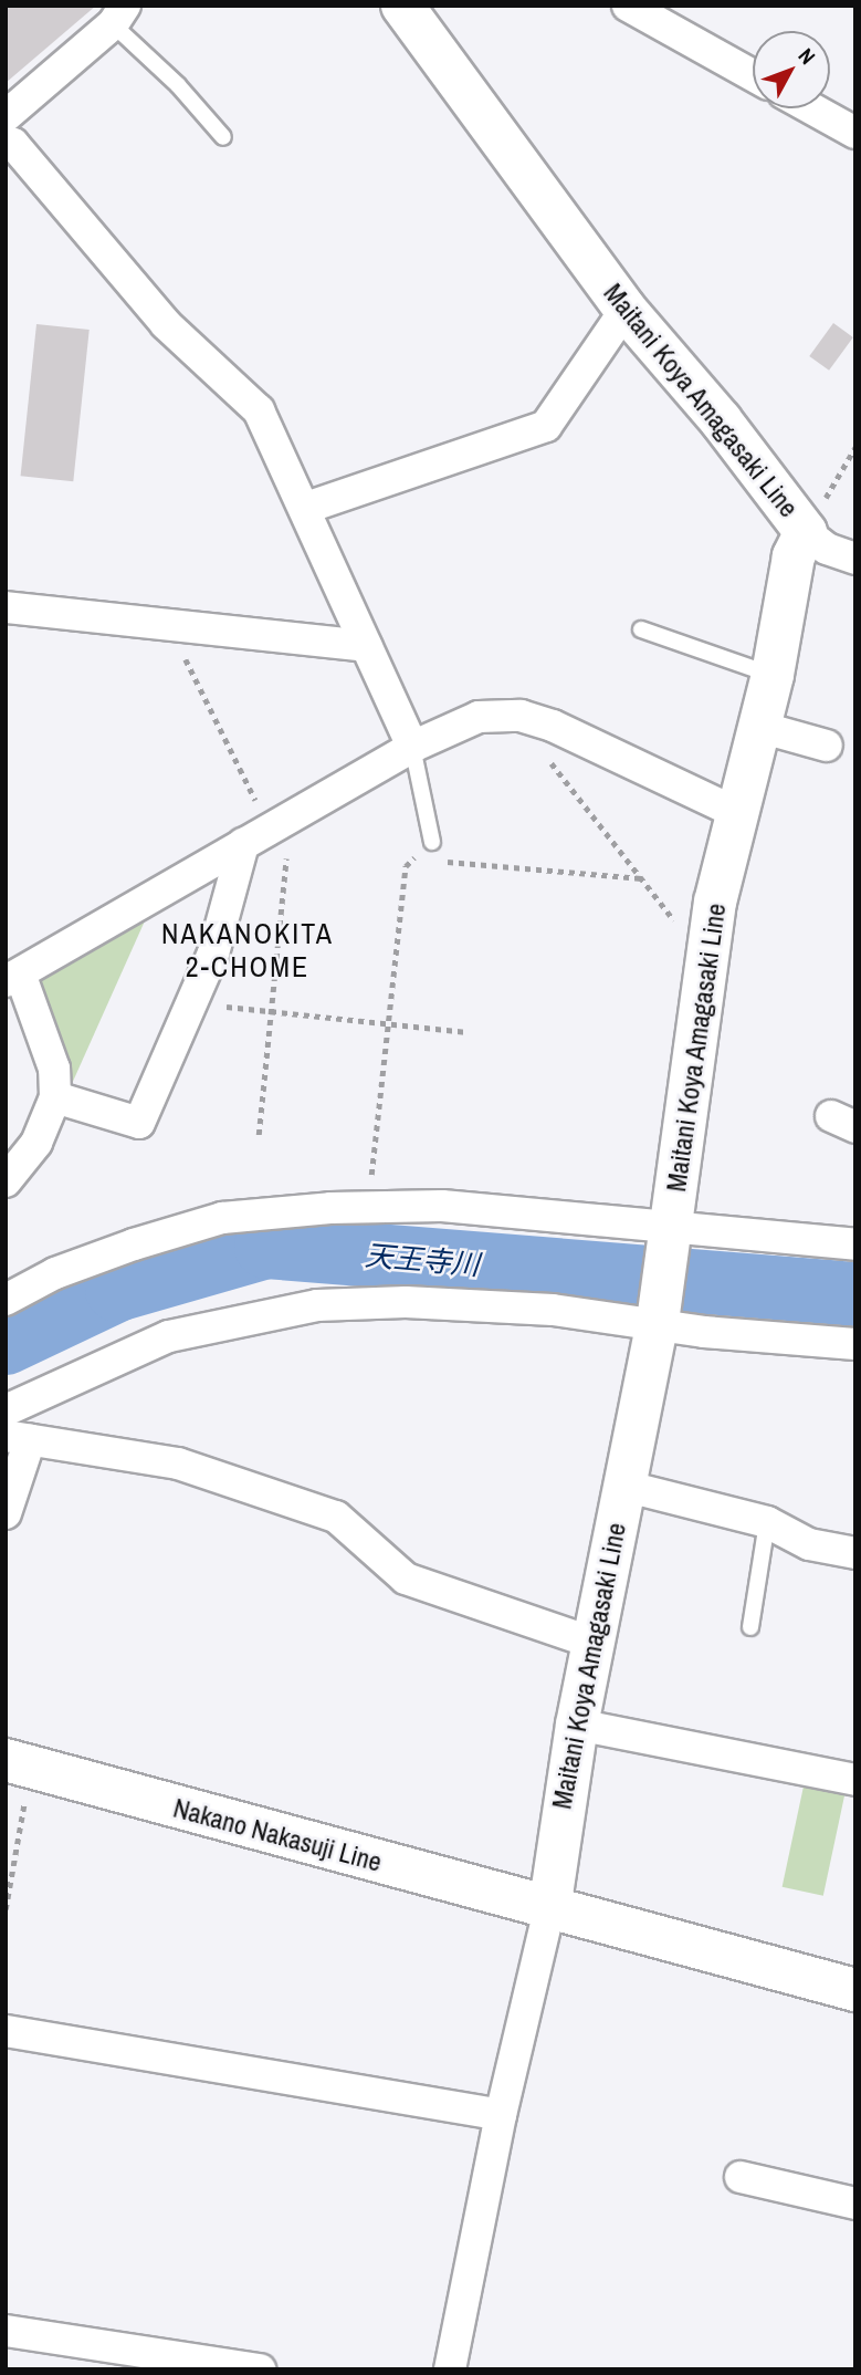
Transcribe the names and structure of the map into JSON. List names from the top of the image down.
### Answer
{
  "streets": {
    "main road": ["Maitani Koya Amagasaki Line", "Nakano Nakasuji Line"]
  },
  "crossings": [
    ["Maitani Koya Amagasaki Line", "Nakano Nakasuji Line"]
  ],
  "districts": ["NAKANOKITA 2-CHOME"],
  "water": ["天王寺川"],
  "north": "top right"
}
